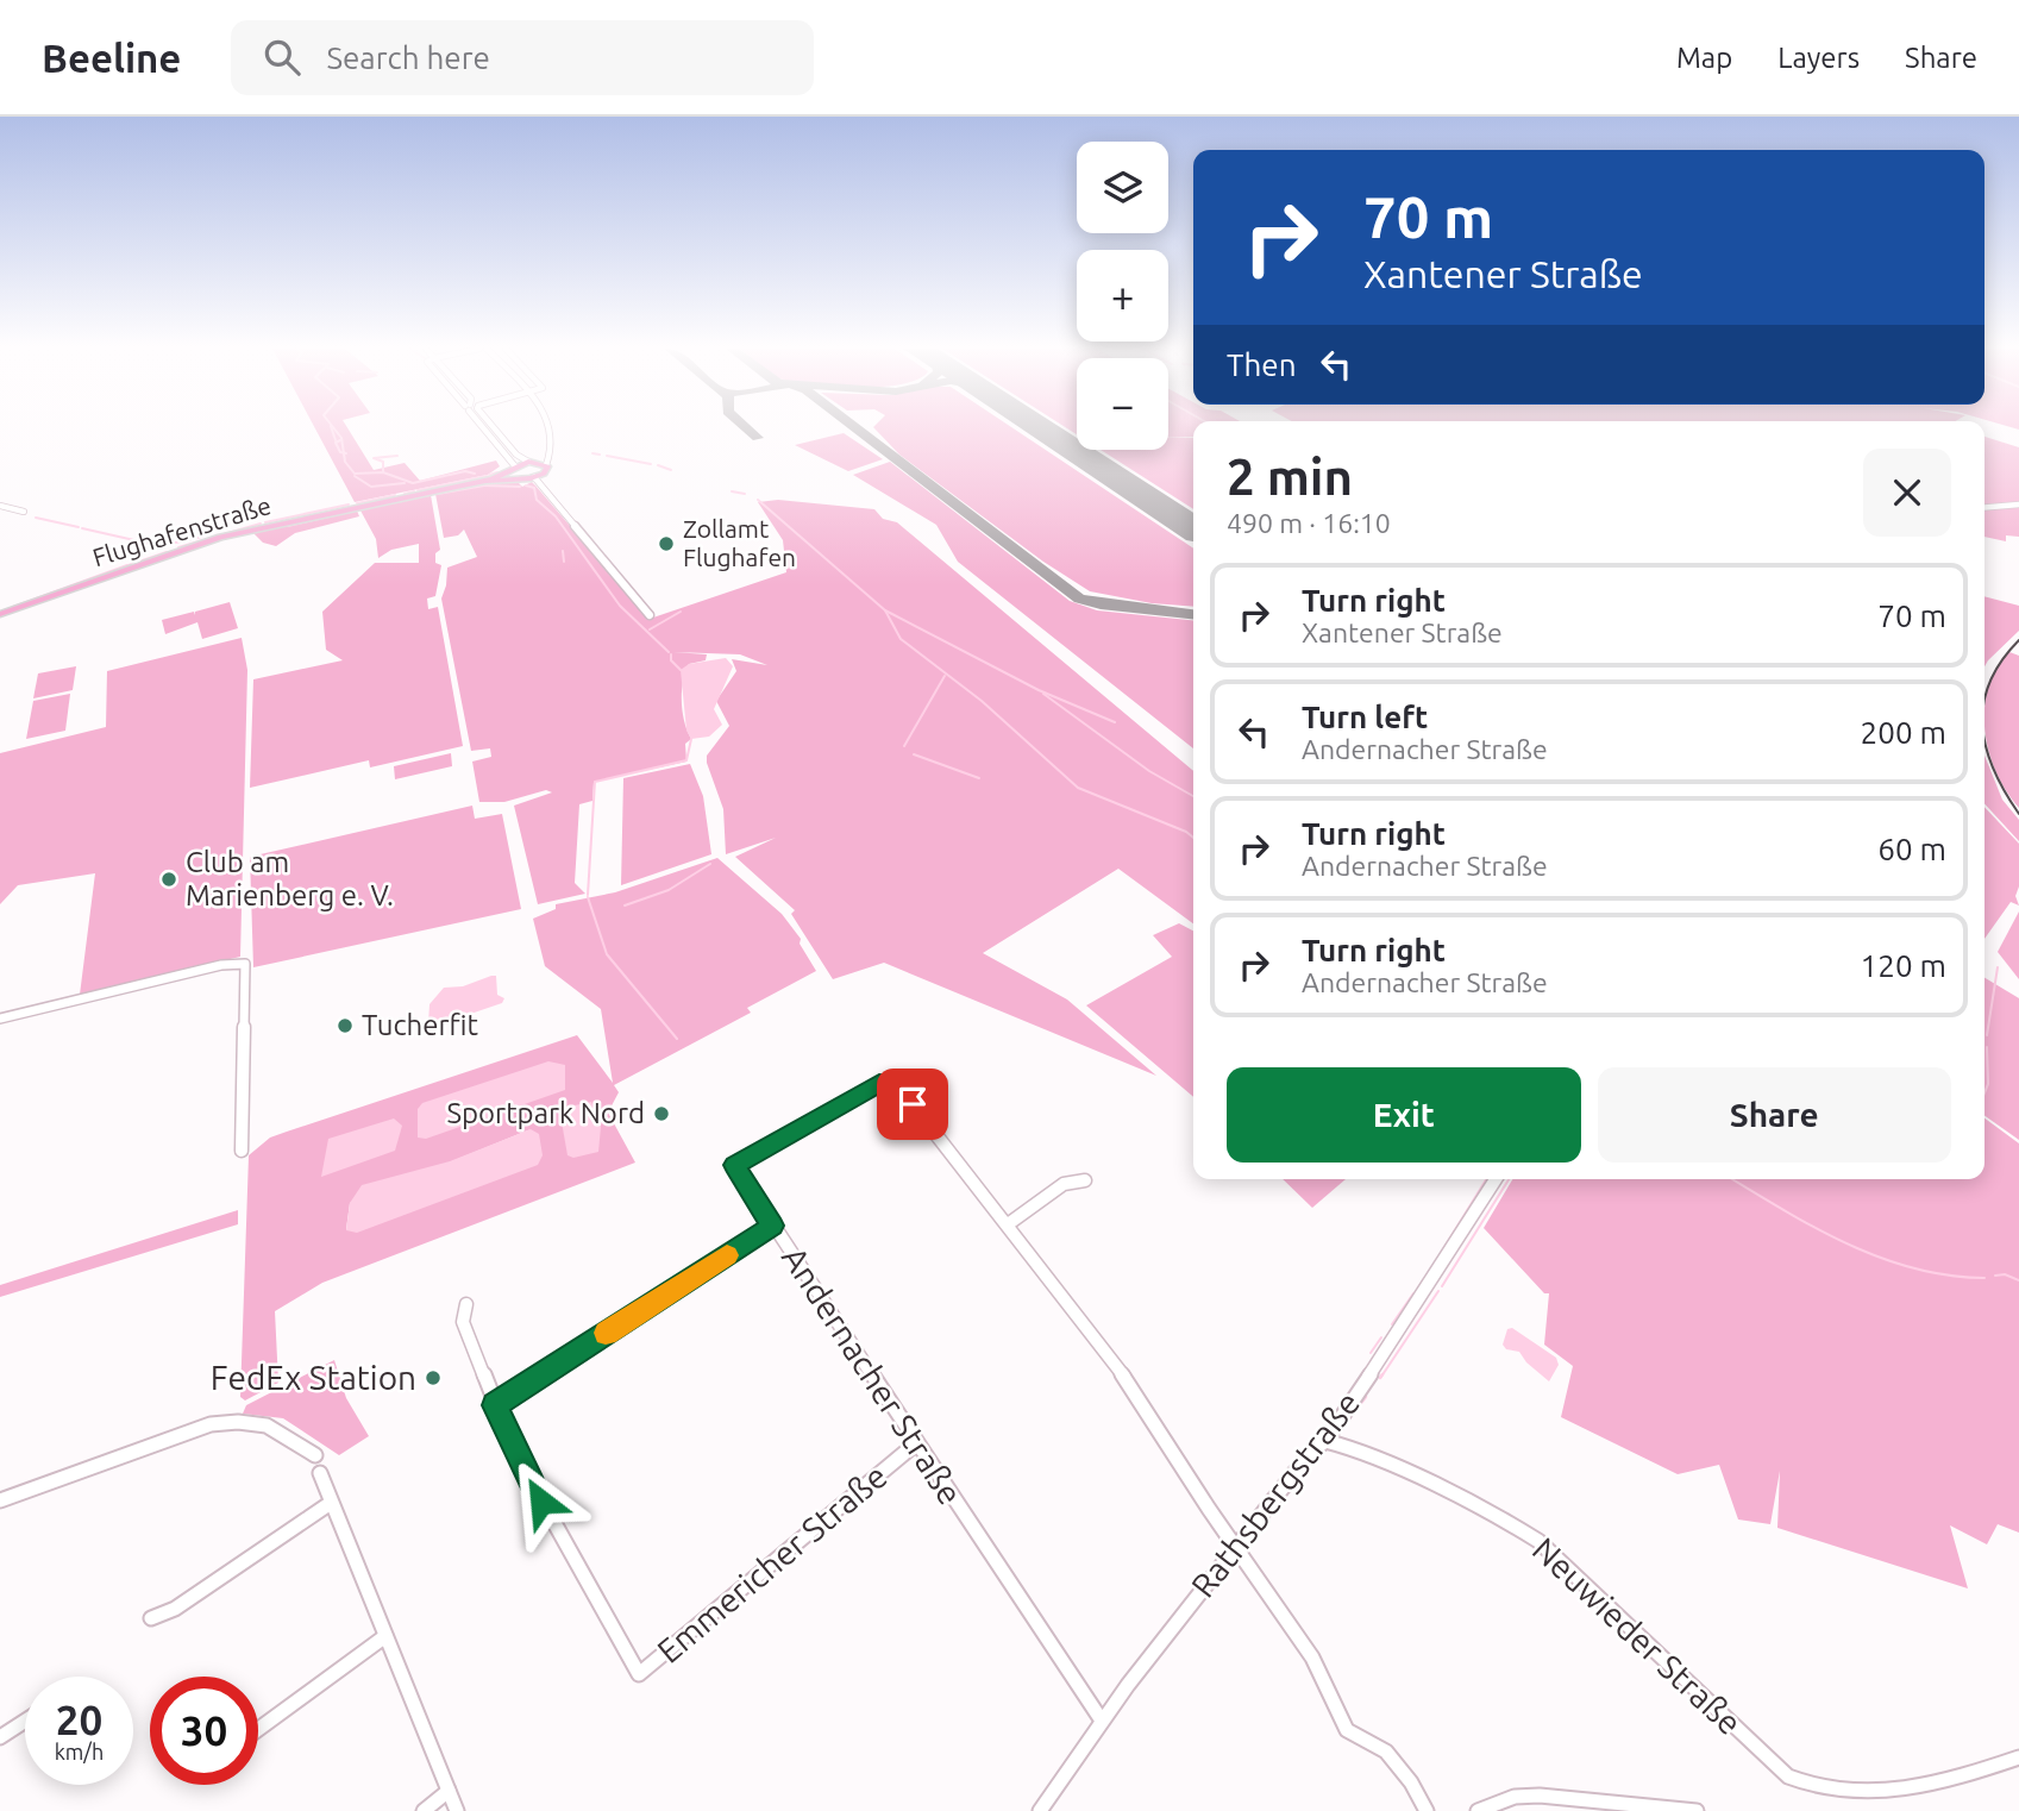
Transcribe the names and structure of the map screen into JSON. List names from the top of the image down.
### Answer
{
  "streets": {
    "main road": ["Flughafenstraße"],
    "street": [
      "Andernacher Straße",
      "Rathsbergstraße",
      "Emmericher Straße",
      "Neuwieder Straße"
    ]
  },
  "crossings": [
    ["Andernacher Straße", "Rathsbergstraße"],
    ["Andernacher Straße", "Emmericher Straße"],
    ["Rathsbergstraße", "Neuwieder Straße"]
  ],
  "places": [
    "Zollamt Flughafen",
    "Club am Marienberg e. V.",
    "Tucherfit",
    "Sportpark Nord",
    "FedEx Station"
  ],
  "page": {
    "header": "Beeline",
    "search": "Search here",
    "nav": ["Map", "Layers", "Share"],
    "map_buttons": ["+", "−"],
    "turn": ["70 m", "Xantener Straße"],
    "then": "Then",
    "heading": ["2 min", "490 m · 16:10"],
    "list": [
      {
        "name": "Turn right",
        "note": "Xantener Straße",
        "value": "70 m"
      },
      {
        "name": "Turn left",
        "note": "Andernacher Straße",
        "value": "200 m"
      },
      {
        "name": "Turn right",
        "note": "Andernacher Straße",
        "value": "60 m"
      },
      {
        "name": "Turn right",
        "note": "Andernacher Straße",
        "value": "120 m"
      }
    ],
    "buttons": ["Exit", "Share"],
    "speed": "20 km/h",
    "limit": "30"
  }
}
